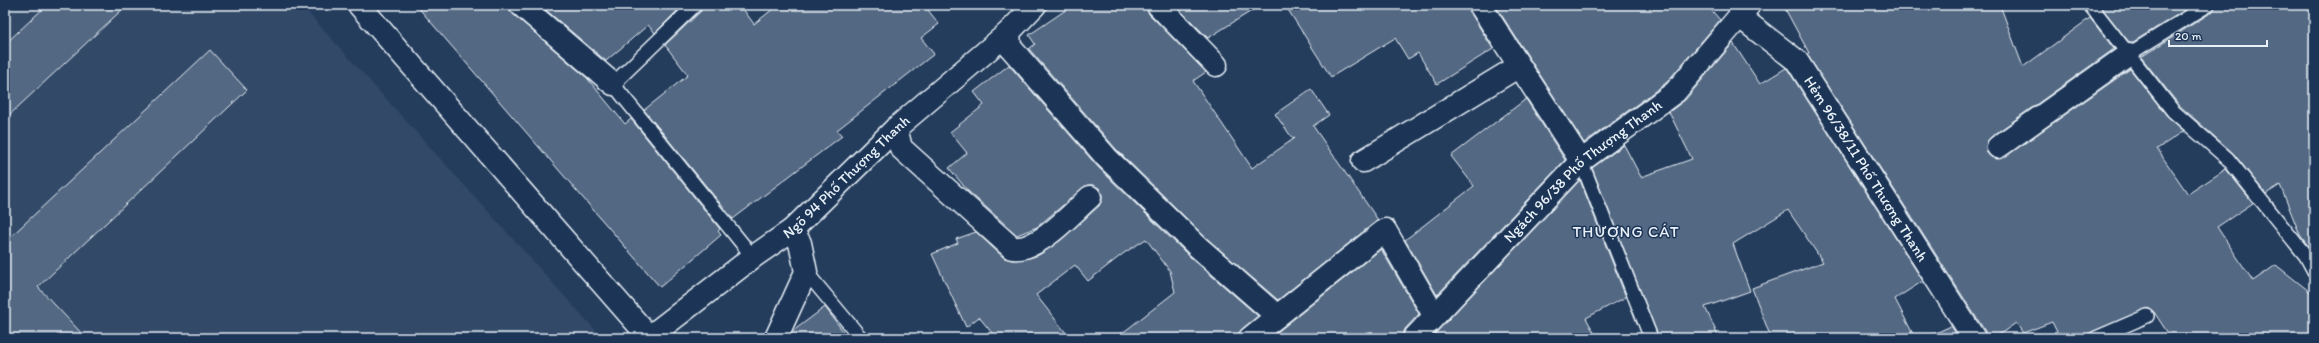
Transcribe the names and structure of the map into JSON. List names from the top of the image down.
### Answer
{
  "streets": {
    "street": ["Hẻm 96/38/11 Phố Thượng Thanh", "Ngách 96/38 Phố Thượng Thanh", "Ngõ 94 Phố Thượng Thanh"]
  },
  "crossings": [
    ["Hẻm 96/38/11 Phố Thượng Thanh", "Ngách 96/38 Phố Thượng Thanh"]
  ],
  "districts": ["THƯỢNG CÁT"],
  "scale_bar": "20 m"
}
